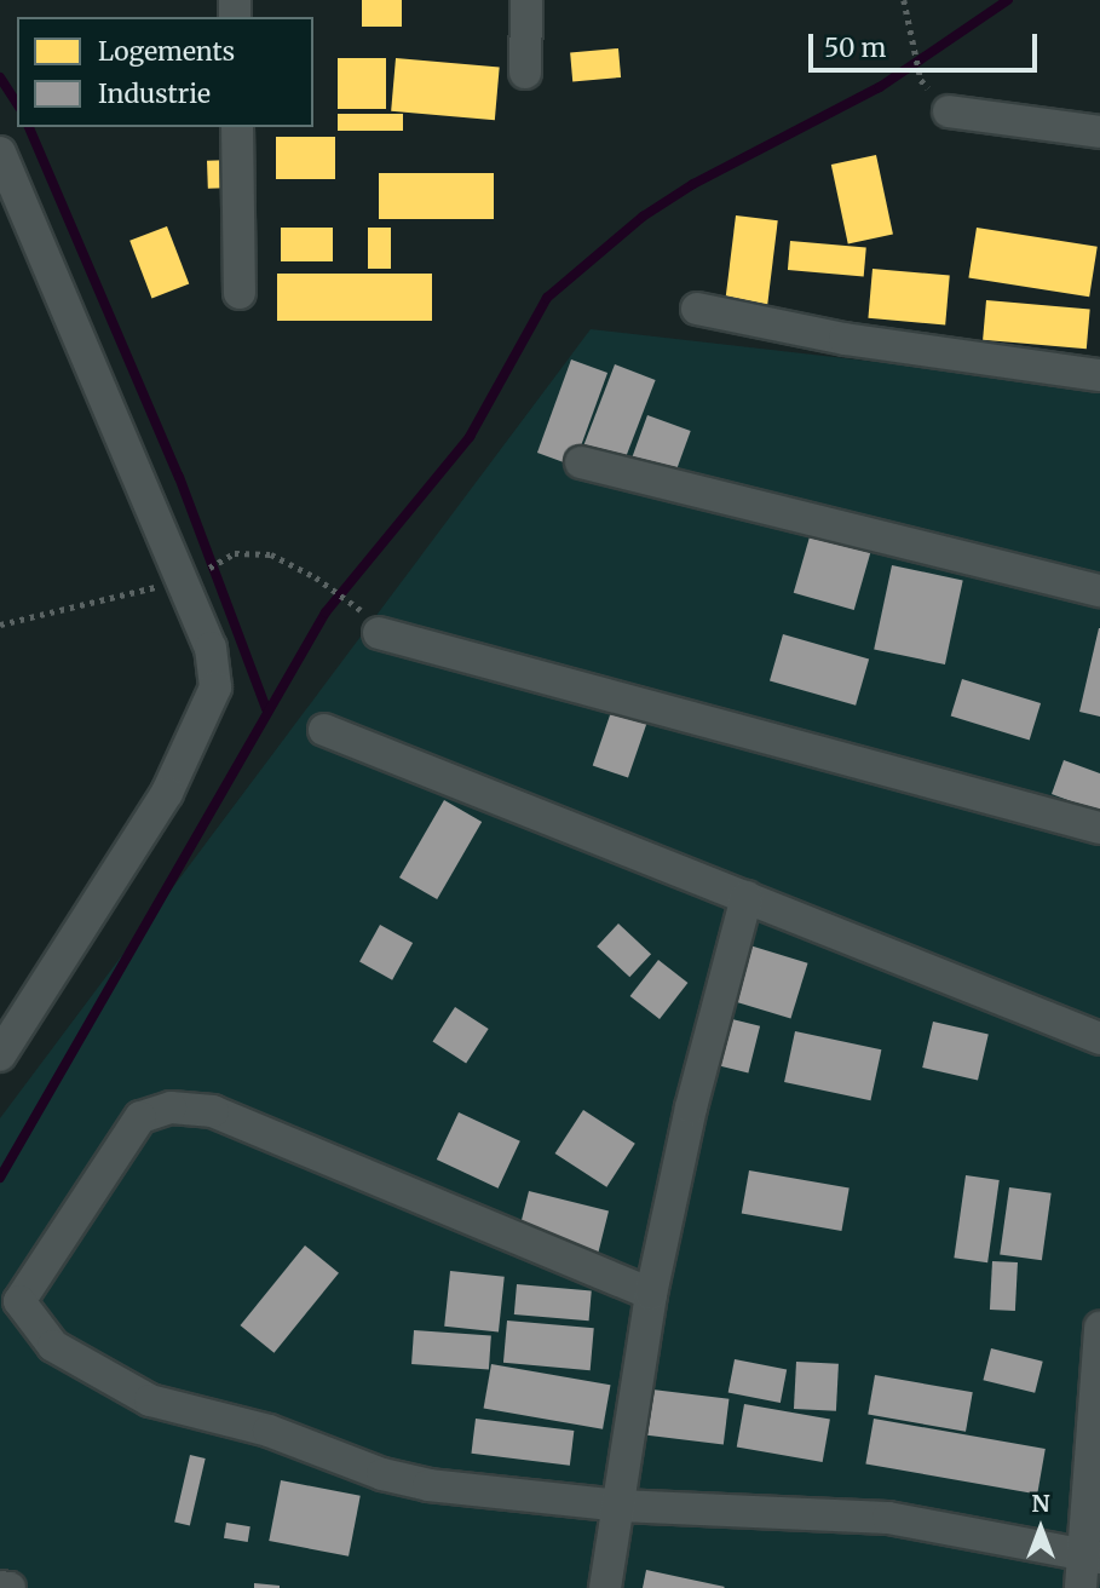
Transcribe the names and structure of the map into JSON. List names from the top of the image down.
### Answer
{
  "legend": ["Logements", "Industrie"],
  "scale_bar": "50 m",
  "north": "top"
}
